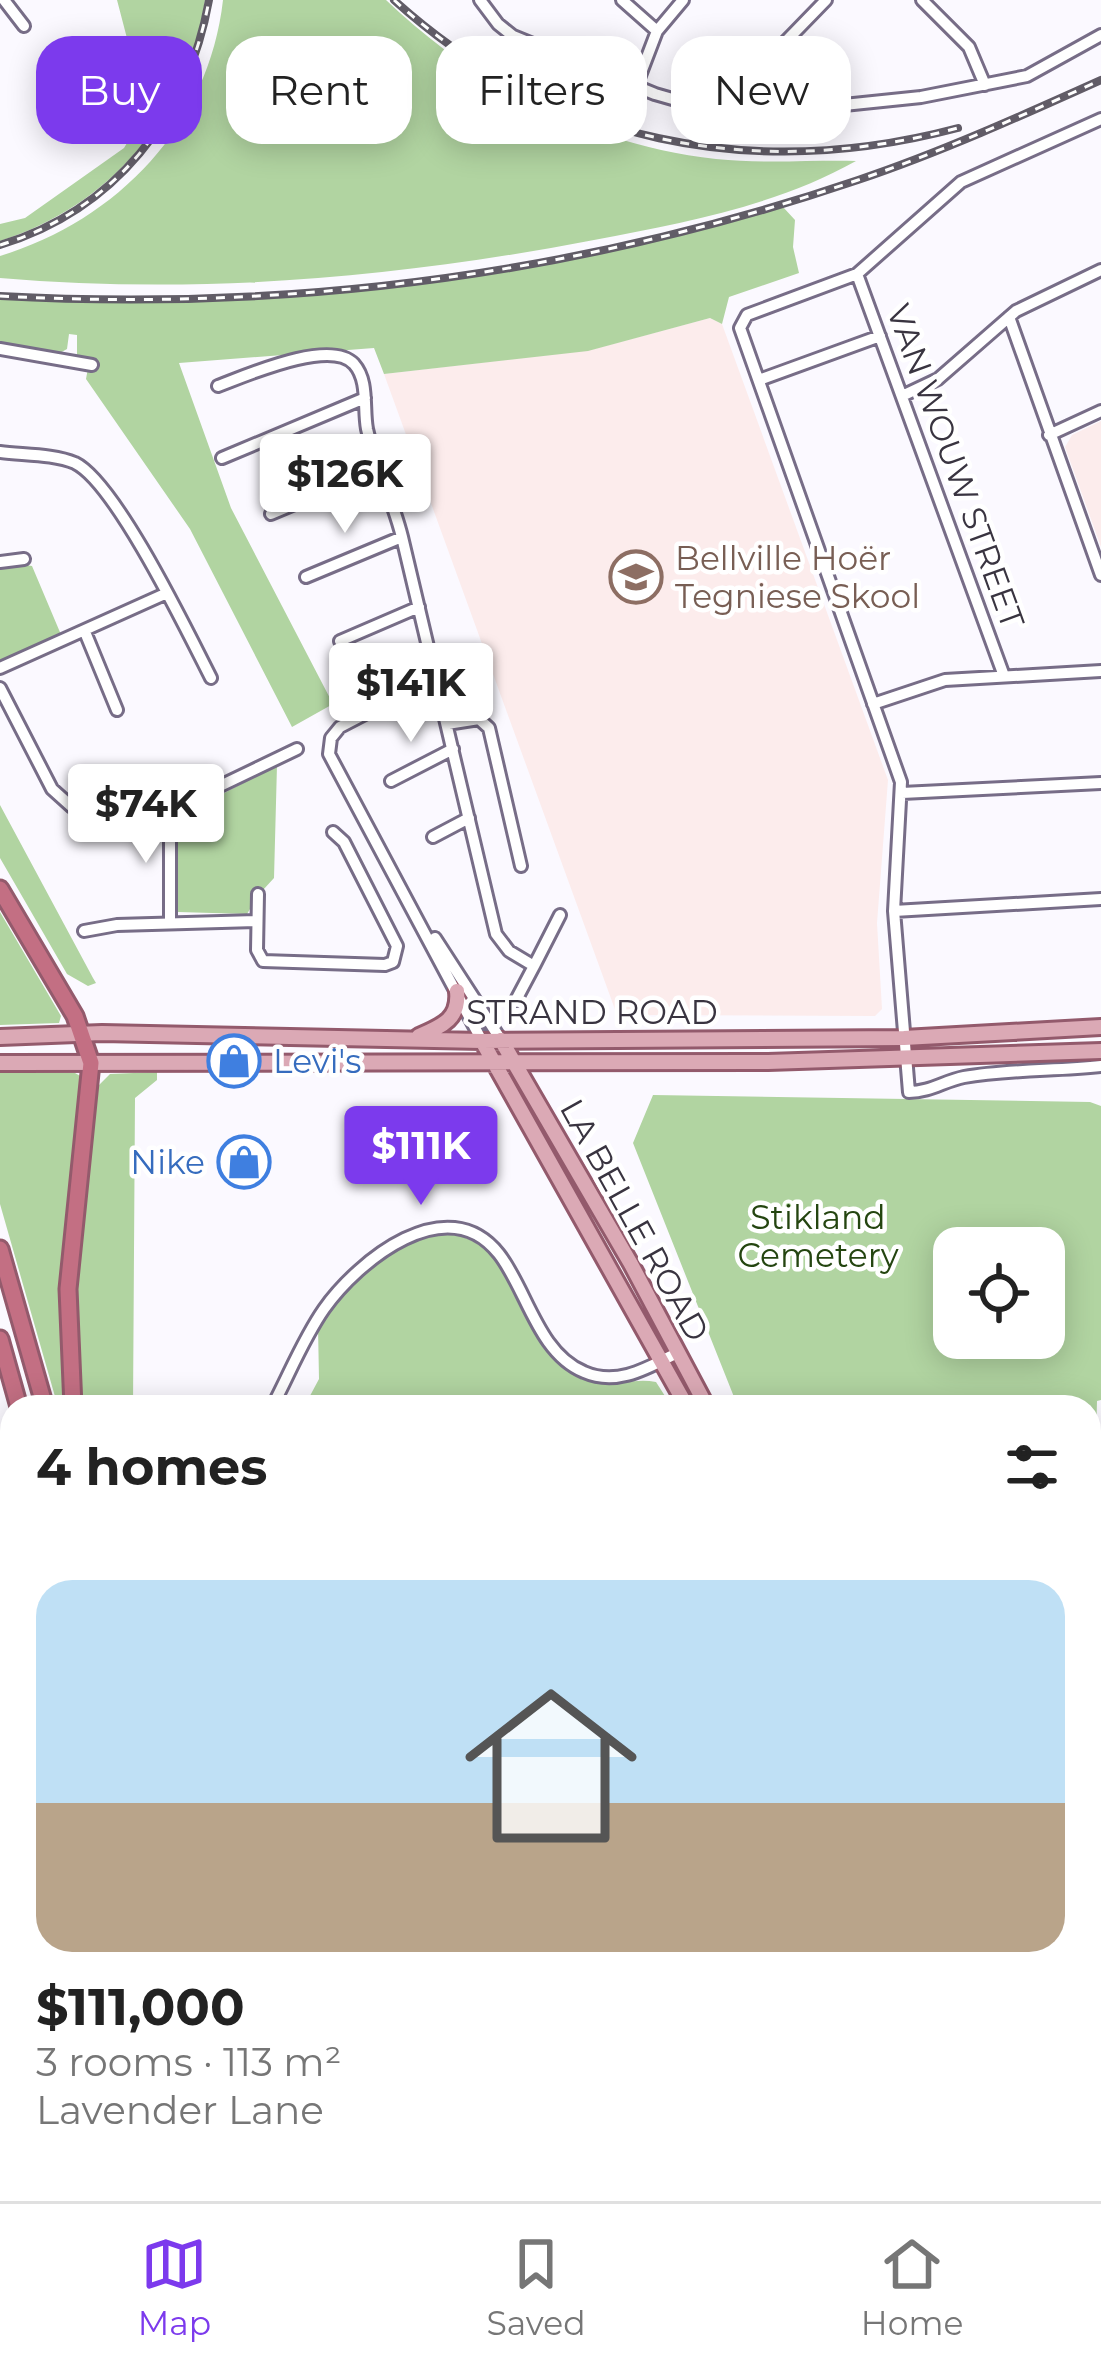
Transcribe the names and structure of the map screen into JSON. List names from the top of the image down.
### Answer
{
  "streets": {
    "main road": ["STRAND ROAD", "LA BELLE ROAD"],
    "street": ["VAN WOUW STREET"]
  },
  "crossings": [
    ["STRAND ROAD", "LA BELLE ROAD"]
  ],
  "parks": ["Stikland Cemetery"],
  "places": {
    "school or university": ["Bellville Hoër Tegniese Skool"],
    "shop": ["Levi's", "Nike"]
  },
  "page": {
    "chip": [
      "Buy",
      "Rent",
      "Filters",
      "New"
    ],
    "price": [
      "$126K",
      "$141K",
      "$74K",
      "$111K"
    ],
    "heading": "4 homes",
    "list": [
      {
        "name": "$111,000",
        "note": "3 rooms · 113 m² · Lavender Lane"
      }
    ],
    "tabs": ["Map", "Saved", "Home"]
  }
}
